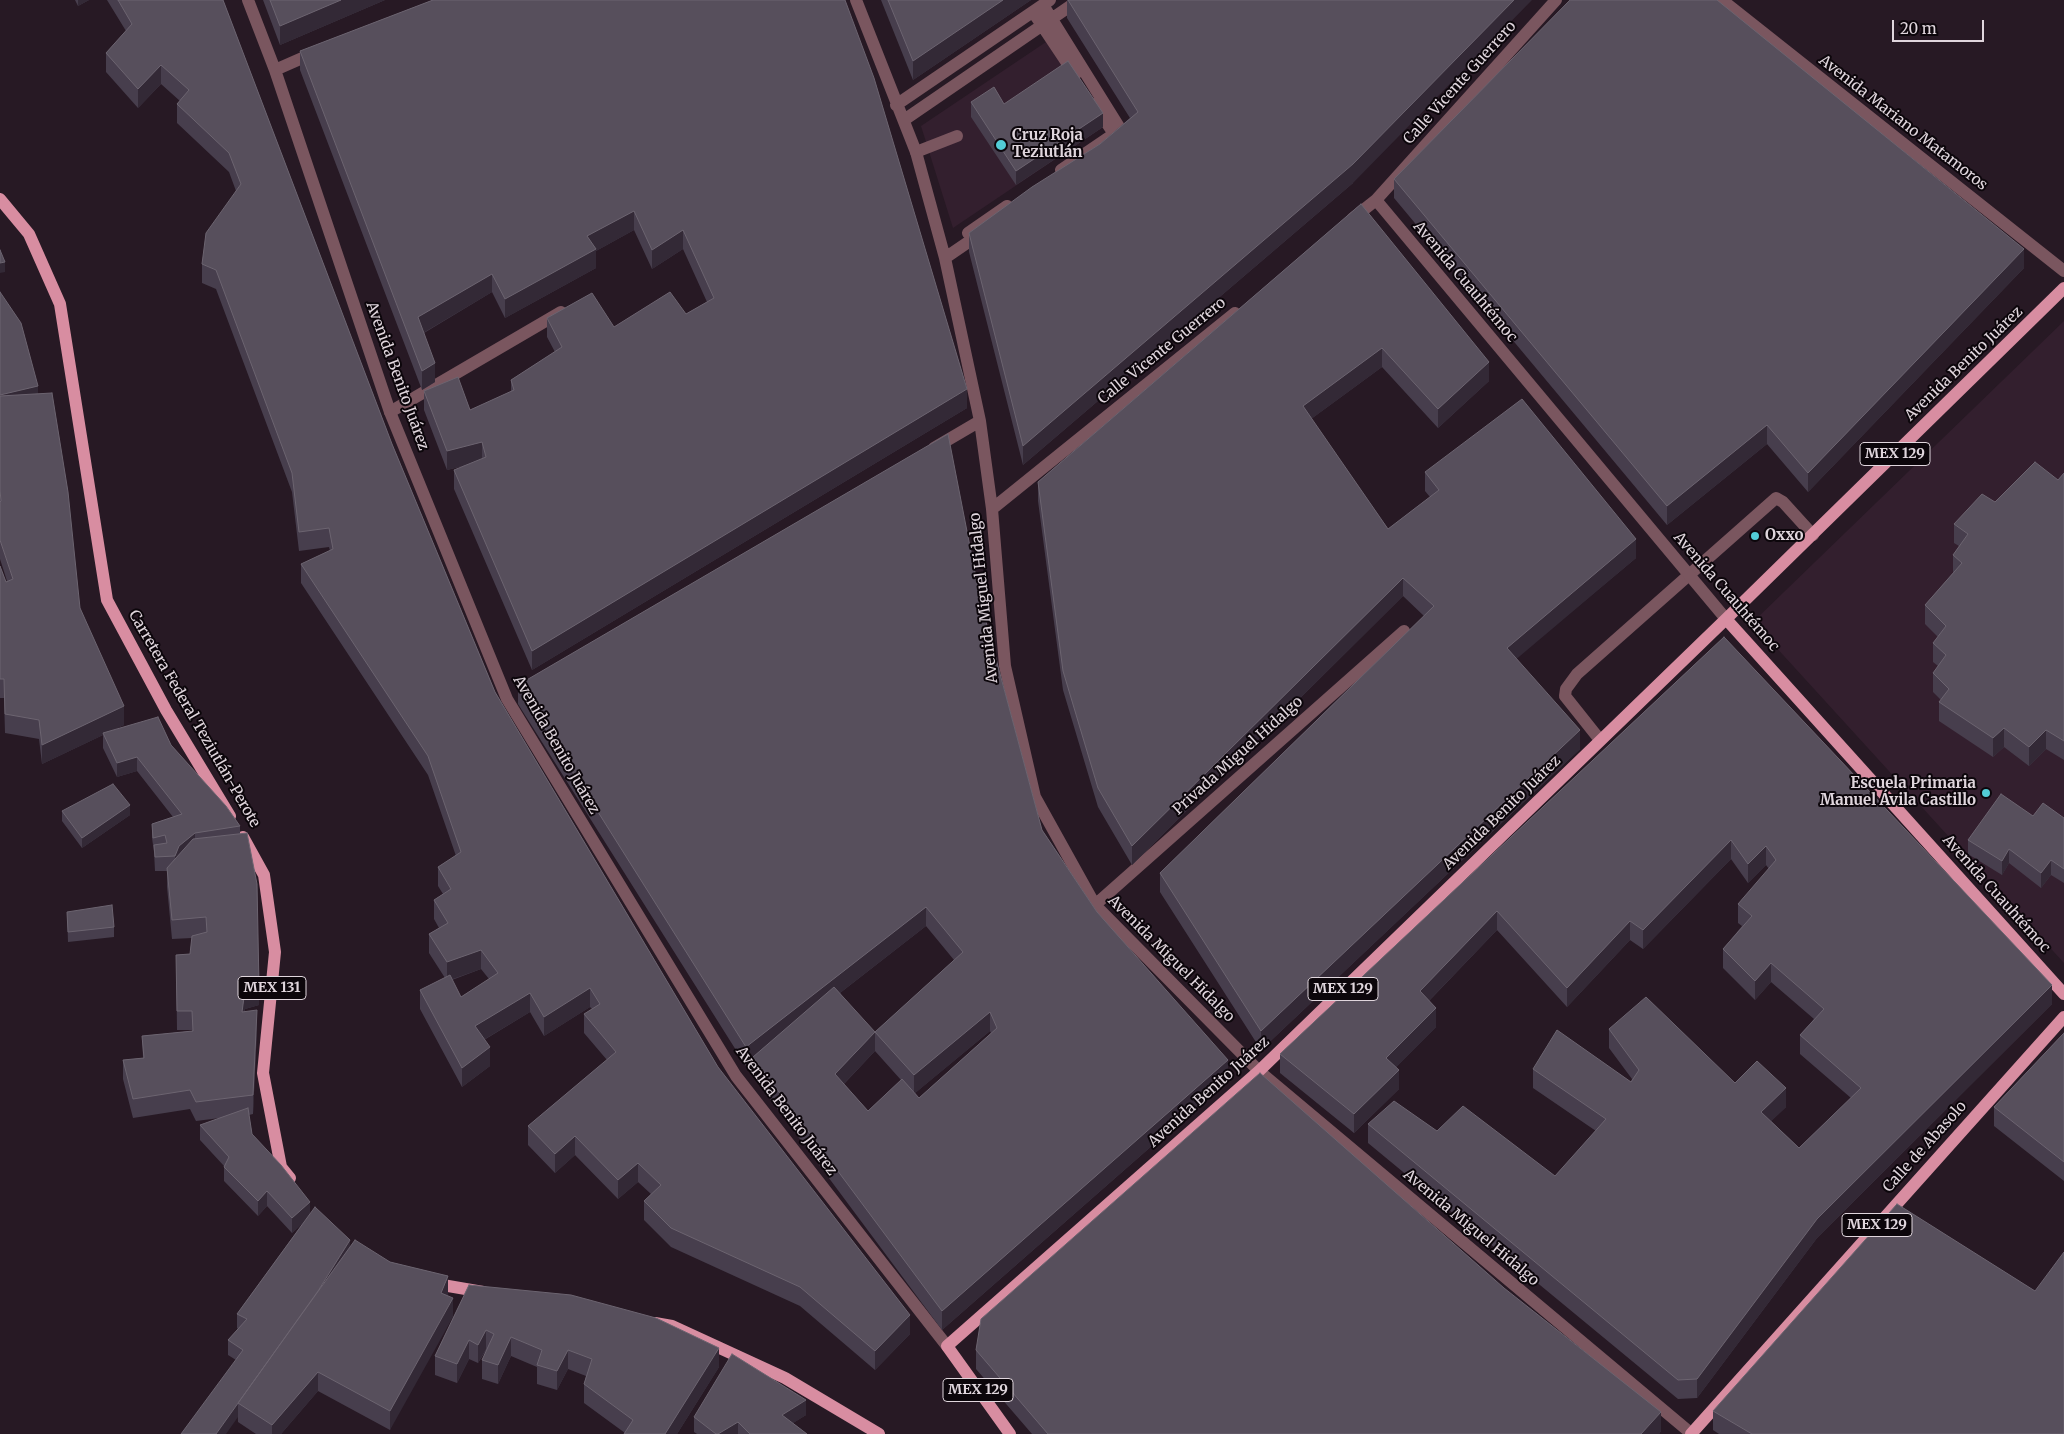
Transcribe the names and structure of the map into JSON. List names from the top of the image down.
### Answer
{
  "streets": {
    "main road": [
      "Avenida Cuauhtémoc",
      "Avenida Benito Juárez",
      "MEX 129",
      "Carretera Federal Teziutlán-Perote",
      "MEX 131",
      "Calle de Abasolo"
    ],
    "street": [
      "Calle Vicente Guerrero",
      "Avenida Mariano Matamoros",
      "Avenida Miguel Hidalgo",
      "Privada Miguel Hidalgo"
    ]
  },
  "crossings": [
    ["Calle Vicente Guerrero", "Avenida Cuauhtémoc"],
    ["Calle Vicente Guerrero", "Avenida Miguel Hidalgo"],
    ["Avenida Cuauhtémoc", "Avenida Benito Juárez"],
    ["Avenida Benito Juárez", "Avenida Miguel Hidalgo"],
    ["Avenida Miguel Hidalgo", "Privada Miguel Hidalgo"],
    ["Avenida Miguel Hidalgo", "Calle de Abasolo"]
  ],
  "places": ["Cruz Roja Teziutlán", "Oxxo", "Escuela Primaria Manuel Ávila Castillo"],
  "scale_bar": "20 m"
}
